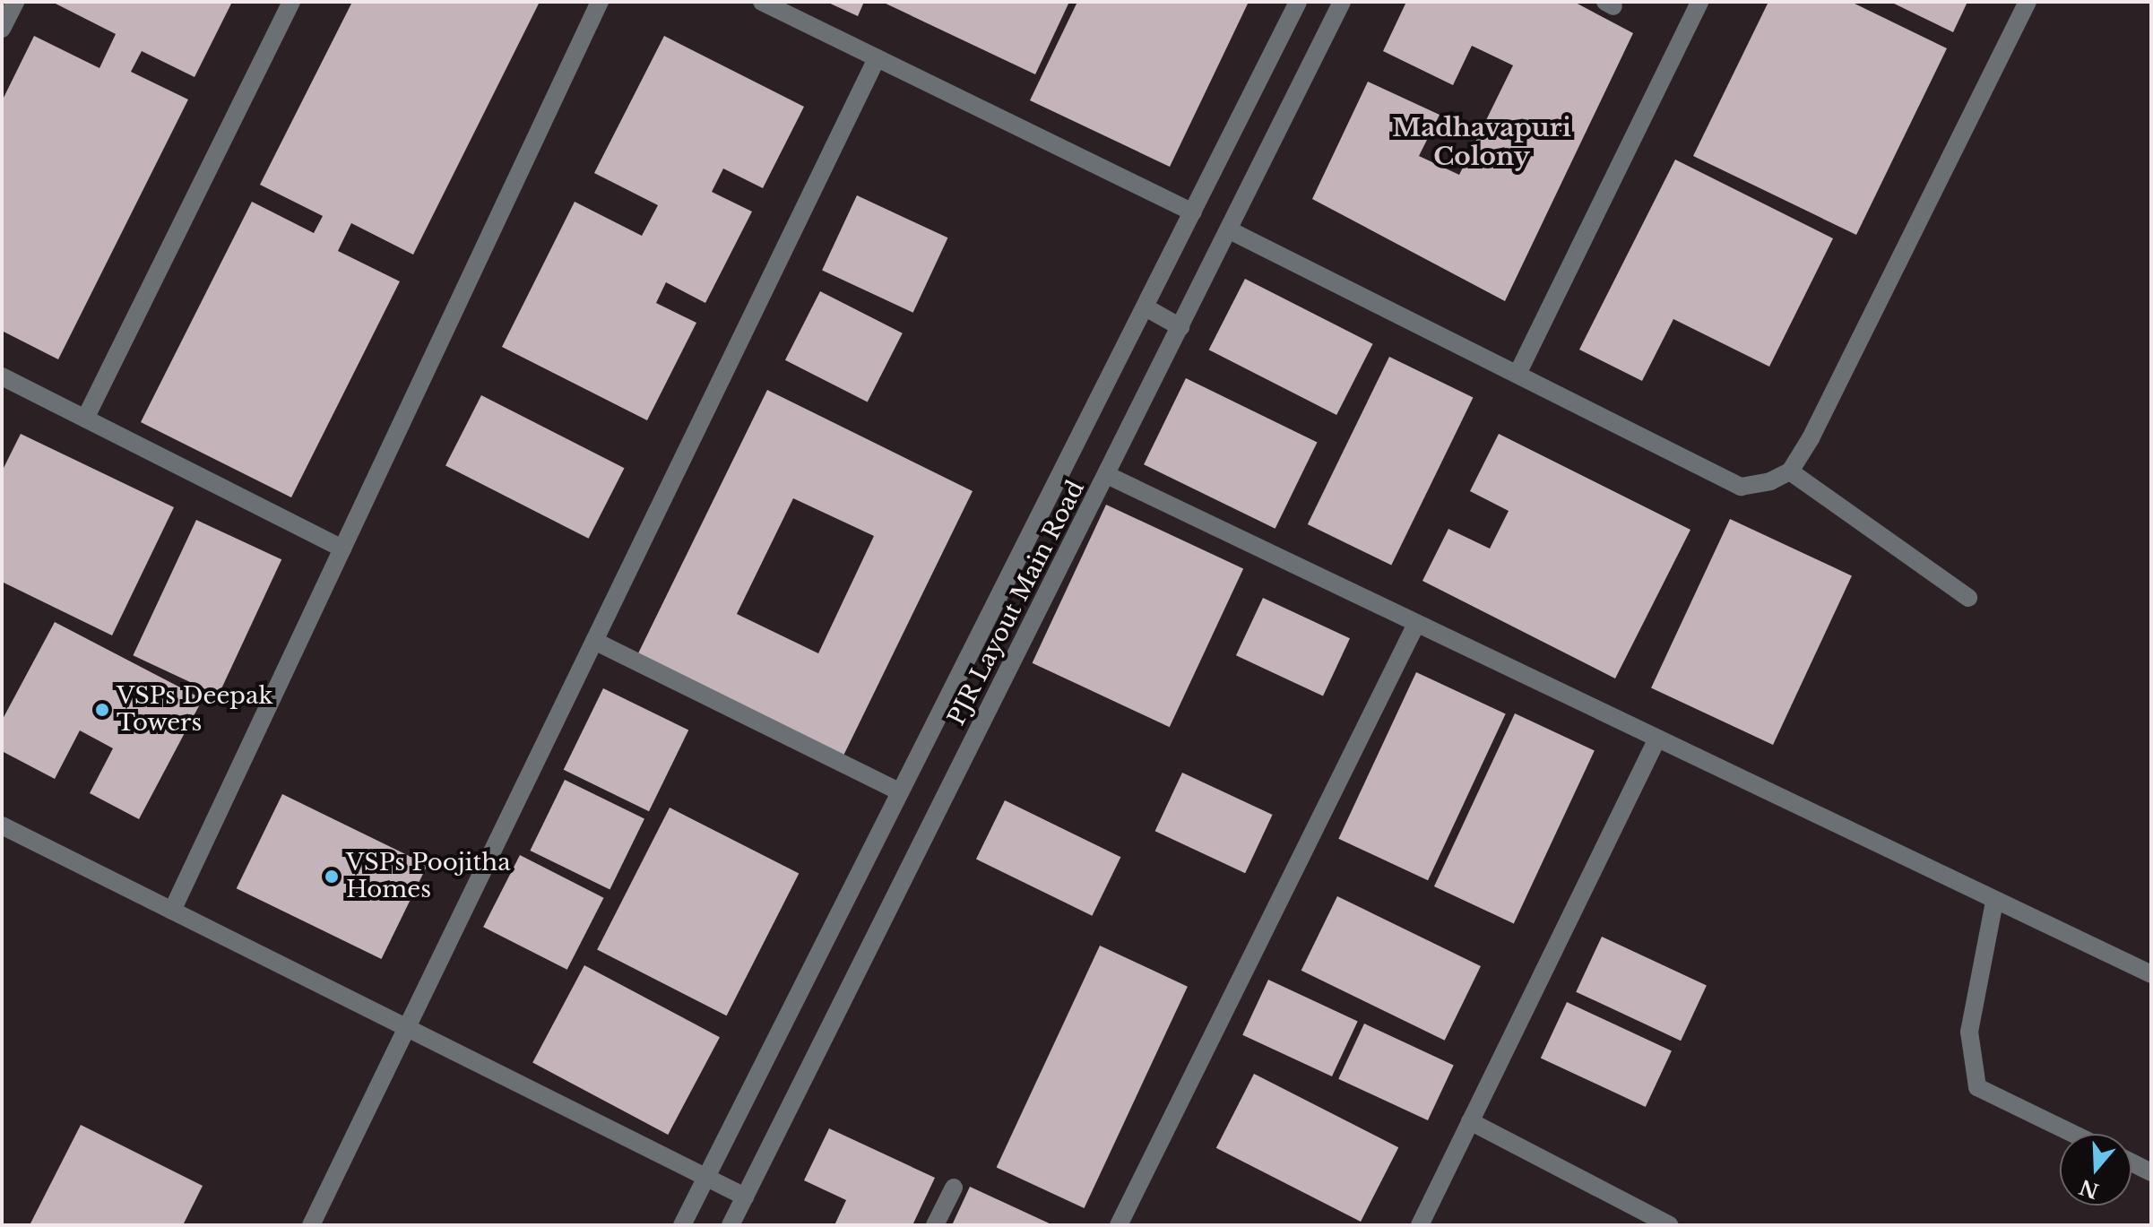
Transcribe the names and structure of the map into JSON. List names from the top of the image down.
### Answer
{
  "streets": {
    "street": ["PJR Layout Main Road"]
  },
  "districts": ["Madhavapuri Colony"],
  "places": ["VSPs Deepak Towers", "VSPs Poojitha Homes"],
  "north": "bottom"
}
